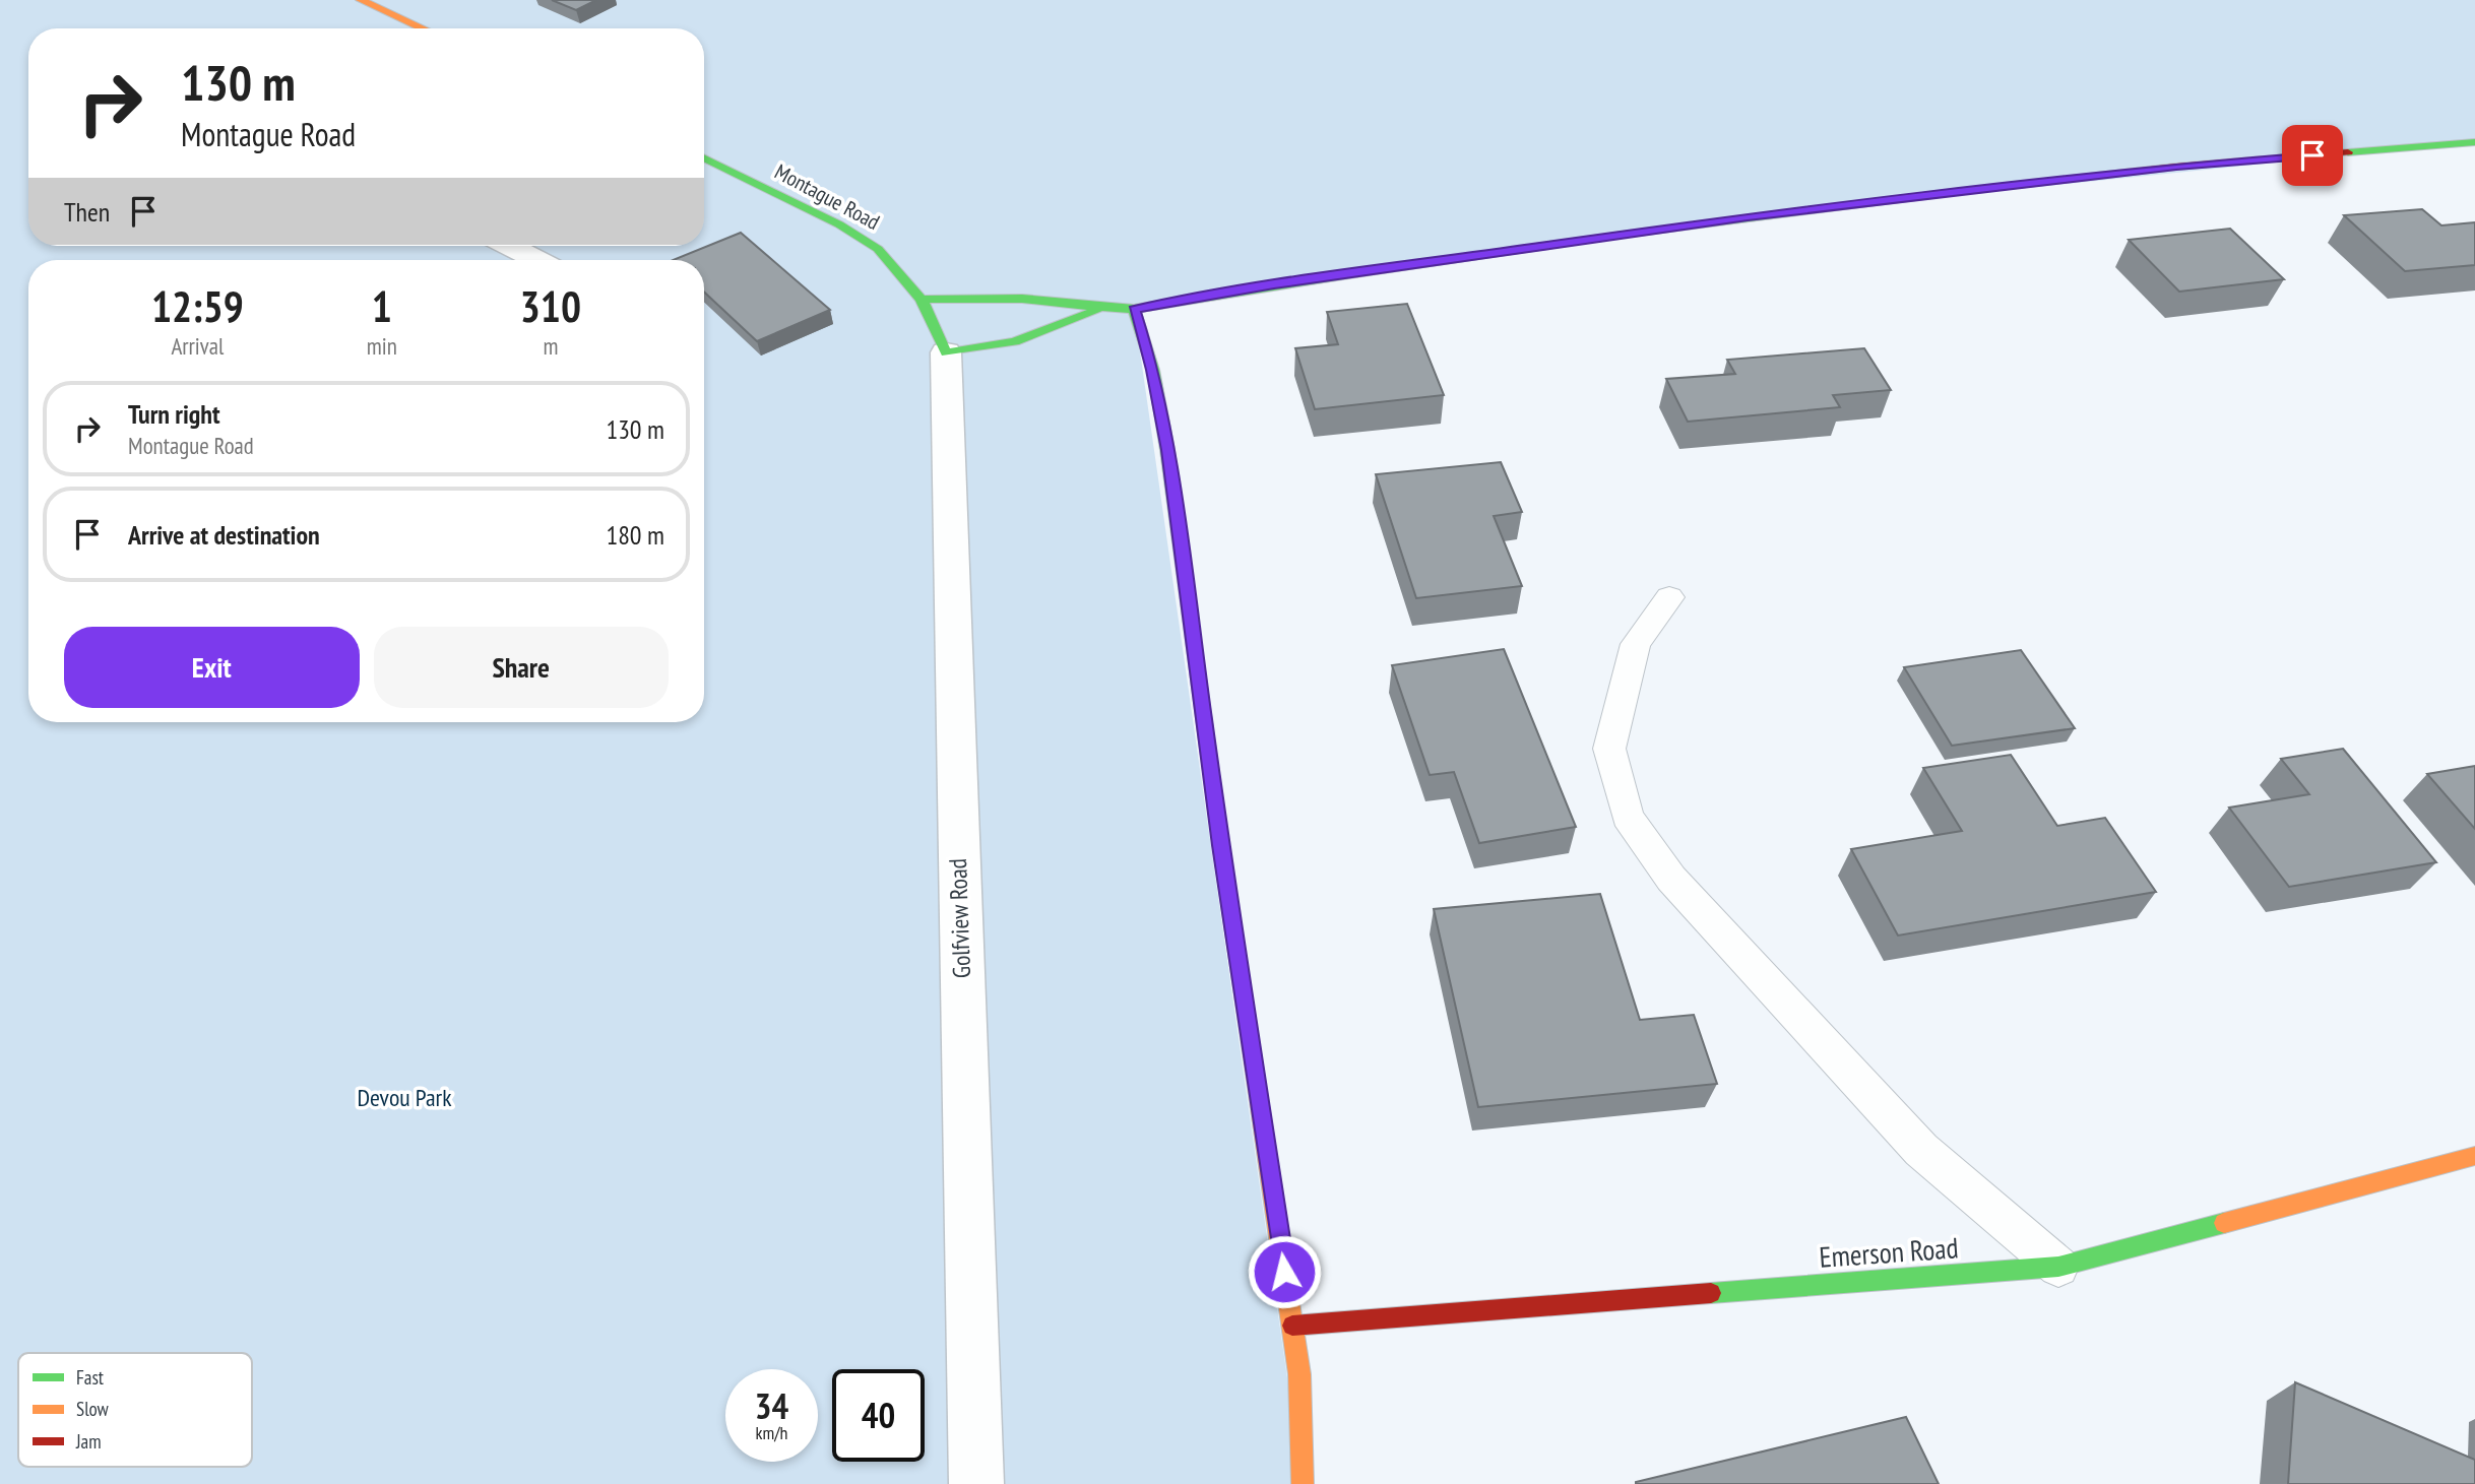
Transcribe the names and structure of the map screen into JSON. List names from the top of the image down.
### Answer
{
  "streets": {
    "street": ["Montague Road", "Golfview Road", "Emerson Road"]
  },
  "crossings": [
    ["Montague Road", "Golfview Road"]
  ],
  "parks": ["Devou Park"],
  "legend": ["Fast", "Slow", "Jam"],
  "page": {
    "turn": ["130 m", "Montague Road"],
    "then": "Then",
    "eta": [
      "12:59",
      "Arrival",
      "1",
      "min",
      "310",
      "m"
    ],
    "list": [
      {
        "name": "Turn right",
        "note": "Montague Road",
        "value": "130 m"
      },
      {
        "name": "Arrive at destination",
        "value": "180 m"
      }
    ],
    "buttons": ["Exit", "Share"],
    "speed": "34 km/h",
    "limit": "40"
  }
}
